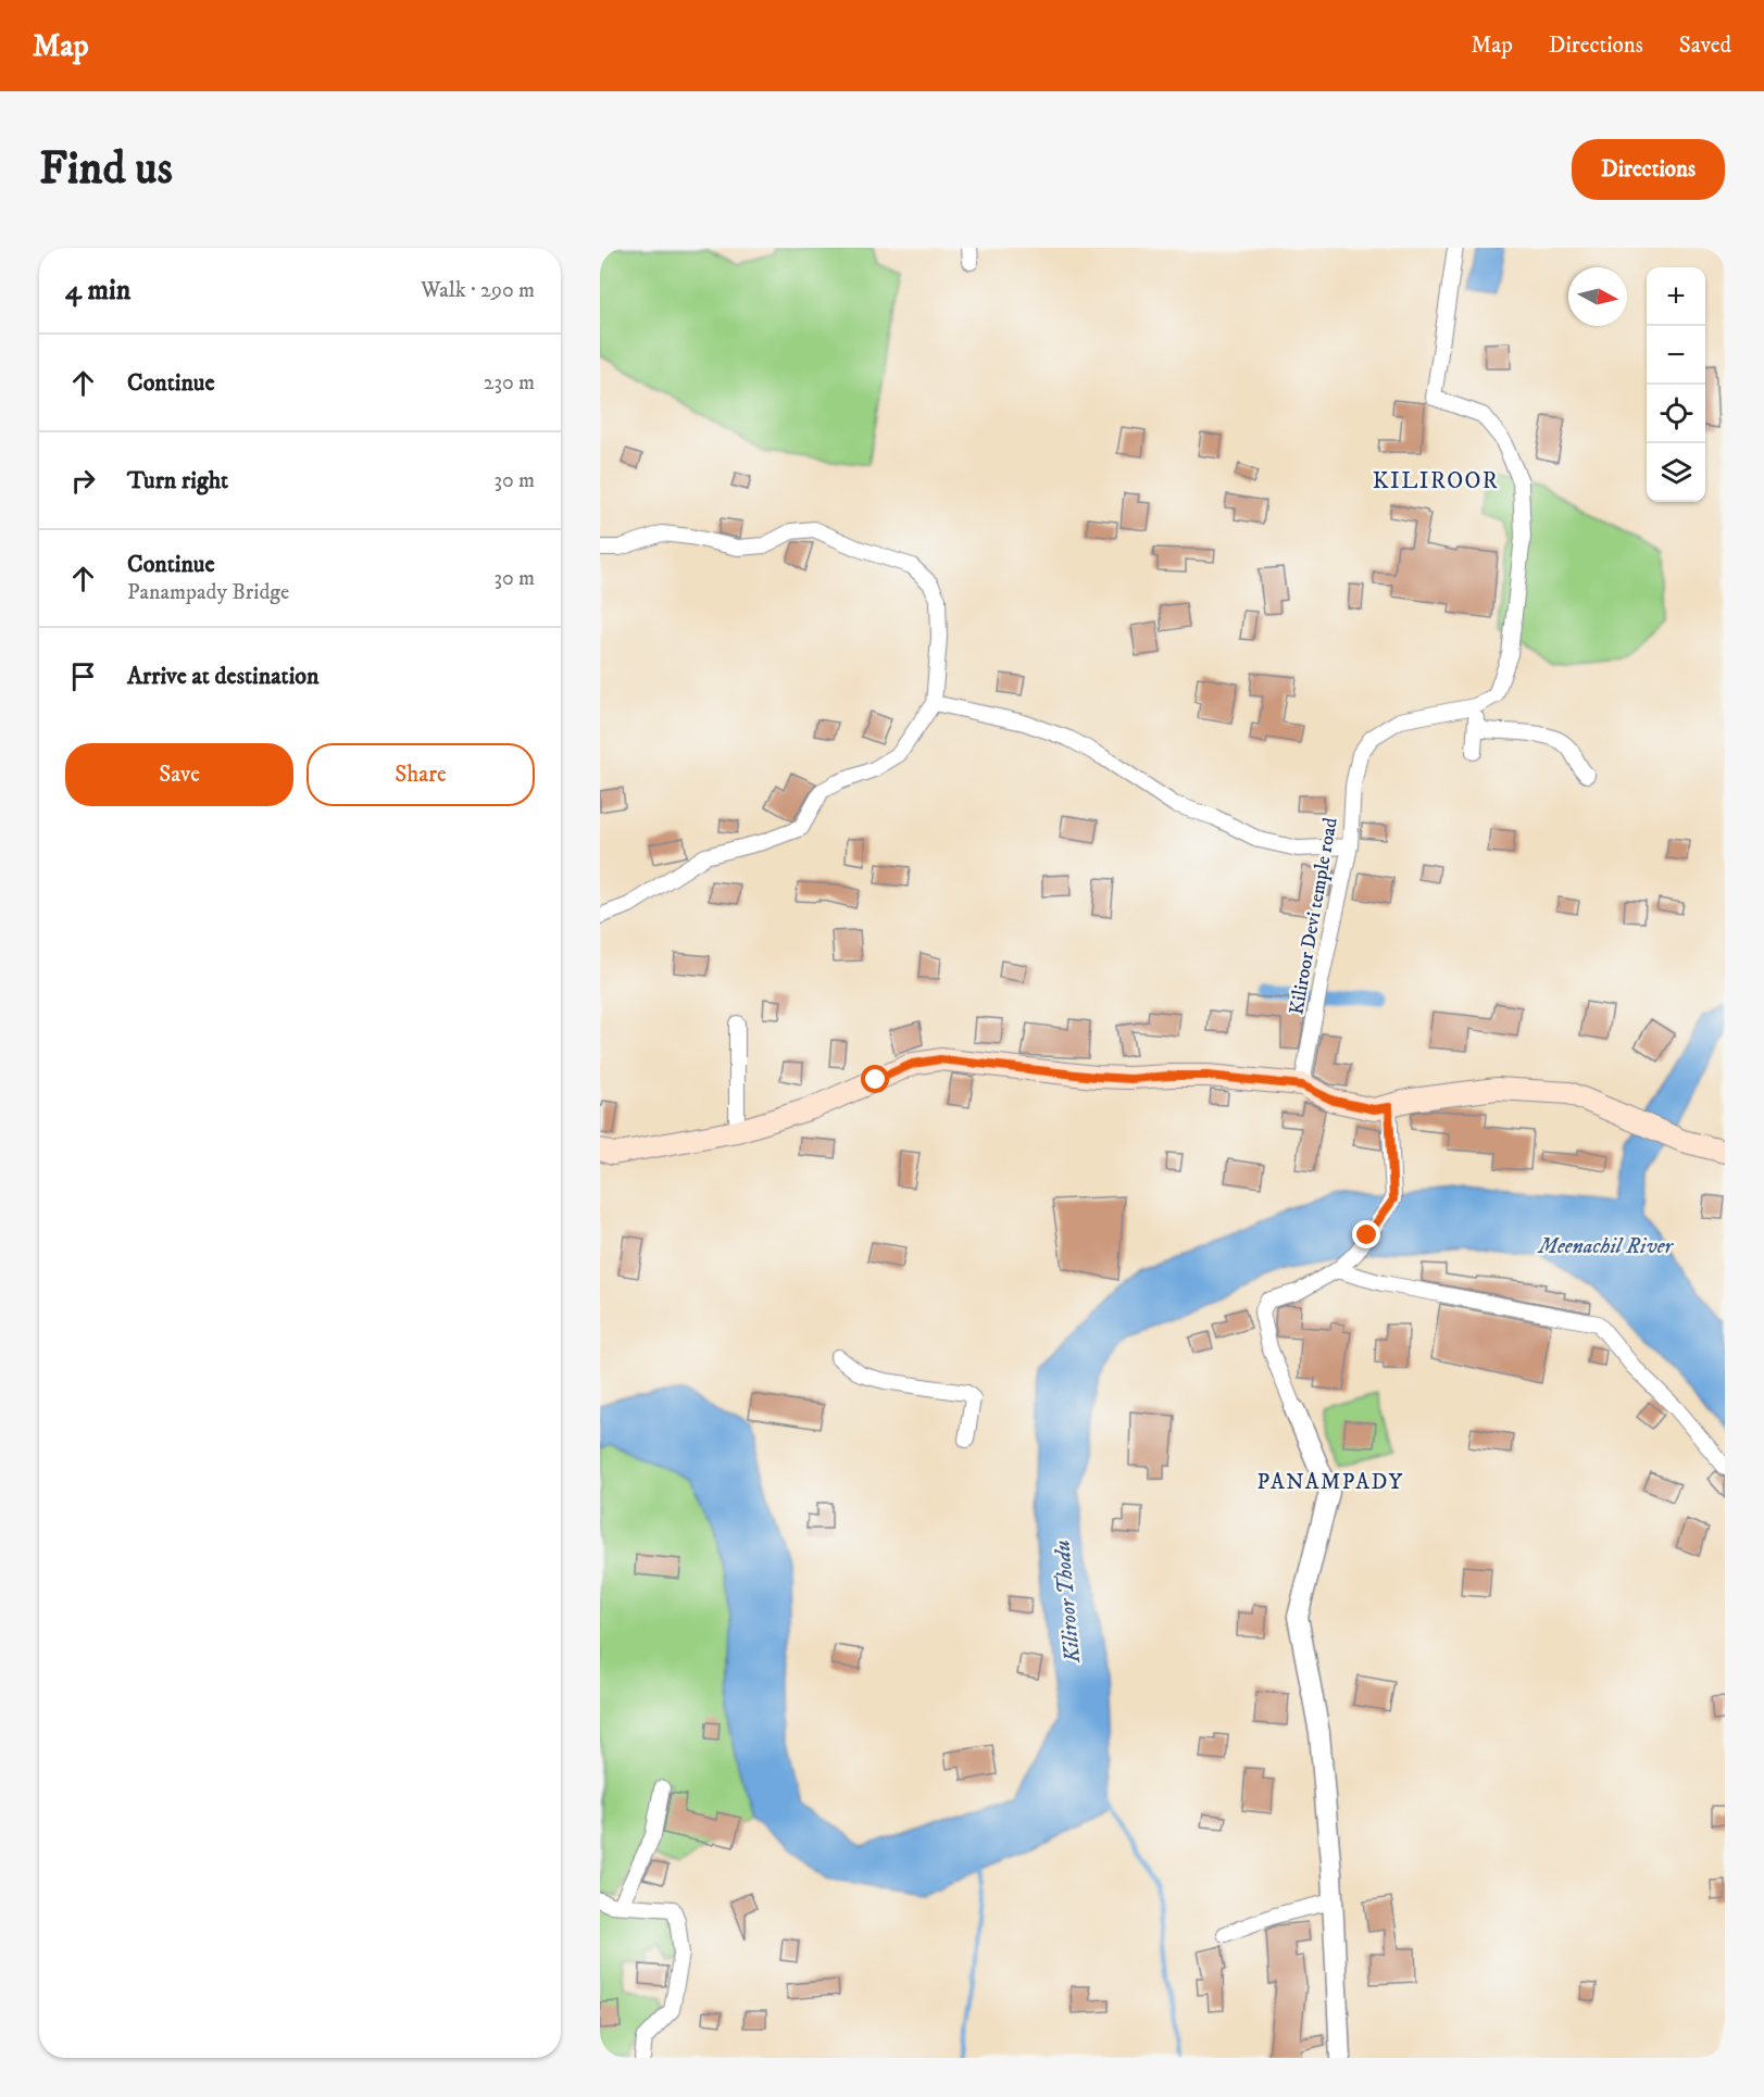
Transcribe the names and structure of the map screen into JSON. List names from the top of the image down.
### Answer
{
  "streets": {
    "street": ["Kiliroor Devi temple road"]
  },
  "districts": ["KILIROOR", "PANAMPADY"],
  "water": ["Meenachil River", "Kiliroor Thodu"],
  "north": "right",
  "page": {
    "header": "Map",
    "nav": ["Map", "Directions", "Saved"],
    "buttons": [
      "Directions",
      ["Save", "Share"]
    ],
    "title": "Find us",
    "heading": ["4 min", "Walk · 290 m"],
    "map_buttons": ["+", "−"],
    "list": [
      ["Continue", "230 m"],
      ["Turn right", "30 m"],
      ["Continue", "Panampady Bridge", "30 m"],
      "Arrive at destination"
    ]
  }
}
